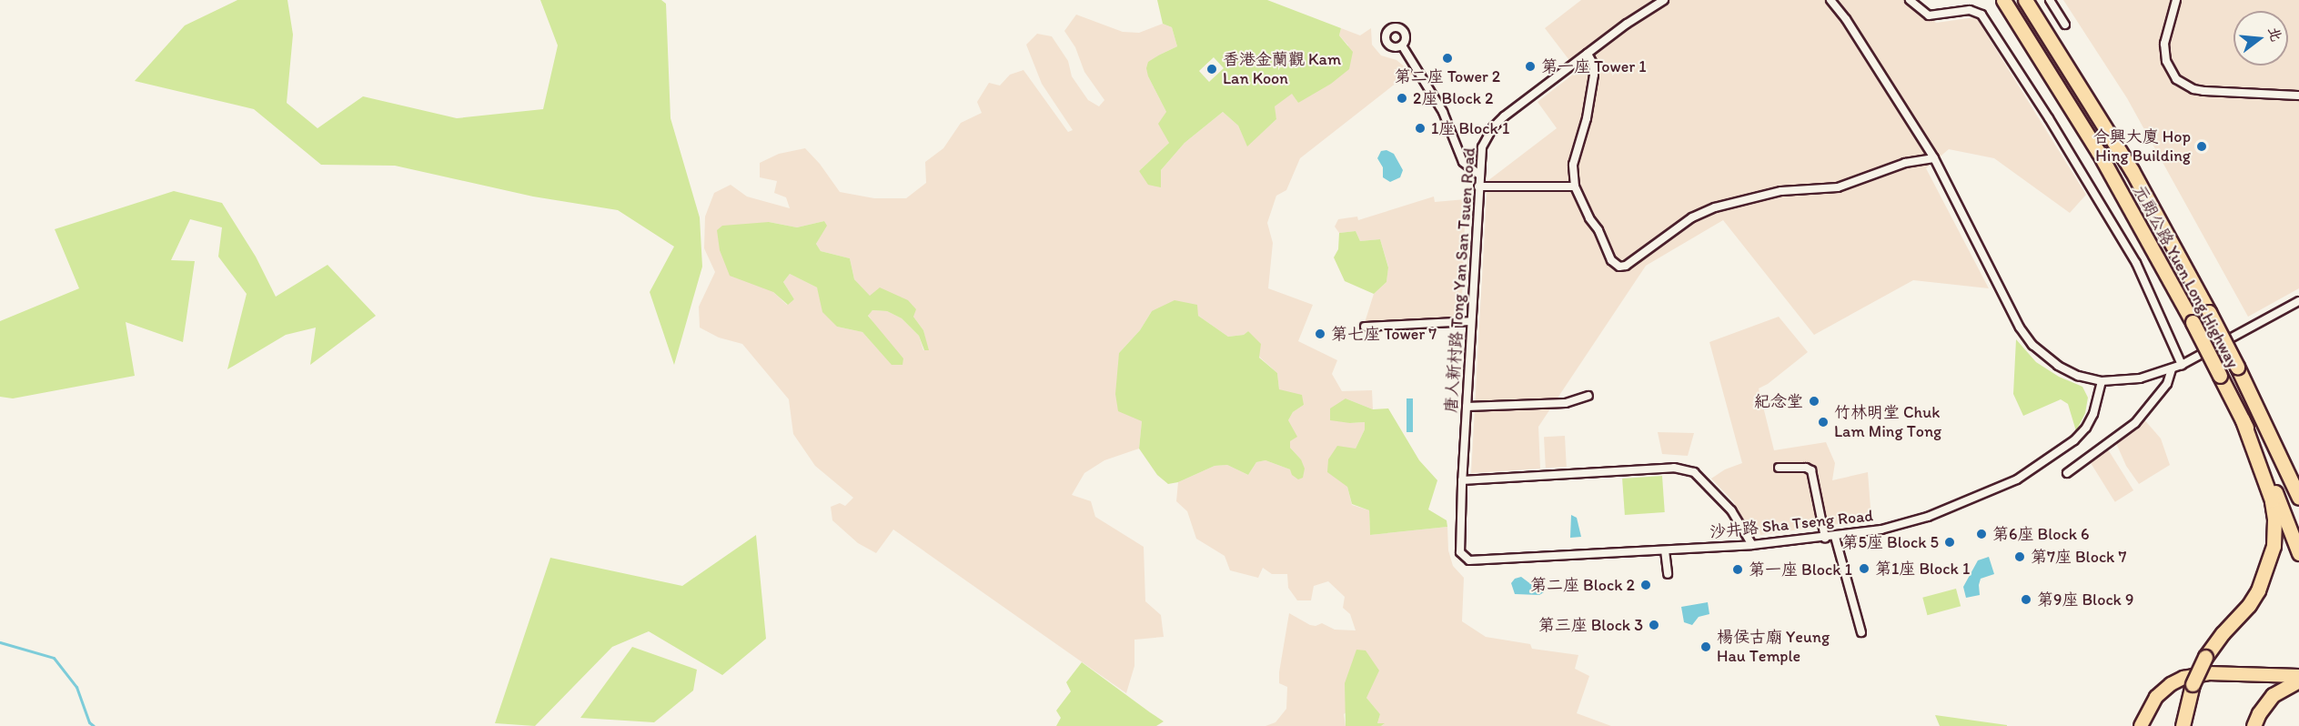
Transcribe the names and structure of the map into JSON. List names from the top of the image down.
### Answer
{
  "streets": {
    "highway": ["元朗公路 Yuen Long Highway"],
    "street": ["唐人新村路 Tong Yan San Tsuen Road", "沙井路 Sha Tseng Road"]
  },
  "crossings": [
    ["唐人新村路 Tong Yan San Tsuen Road", "沙井路 Sha Tseng Road"]
  ],
  "places": [
    "第二座 Tower 2",
    "第一座 Tower 1",
    "香港金蘭觀 Kam Lan Koon",
    "2座 Block 2",
    "1座 Block 1",
    "合興大廈 Hop Hing Building",
    "第七座 Tower 7",
    "紀念堂",
    "竹林明堂 Chuk Lam Ming Tong",
    "第6座 Block 6",
    "第5座 Block 5",
    "第7座 Block 7",
    "第1座 Block 1",
    "第一座 Block 1",
    "第二座 Block 2",
    "第9座 Block 9",
    "第三座 Block 3",
    "楊侯古廟 Yeung Hau Temple"
  ],
  "north": "right"
}
